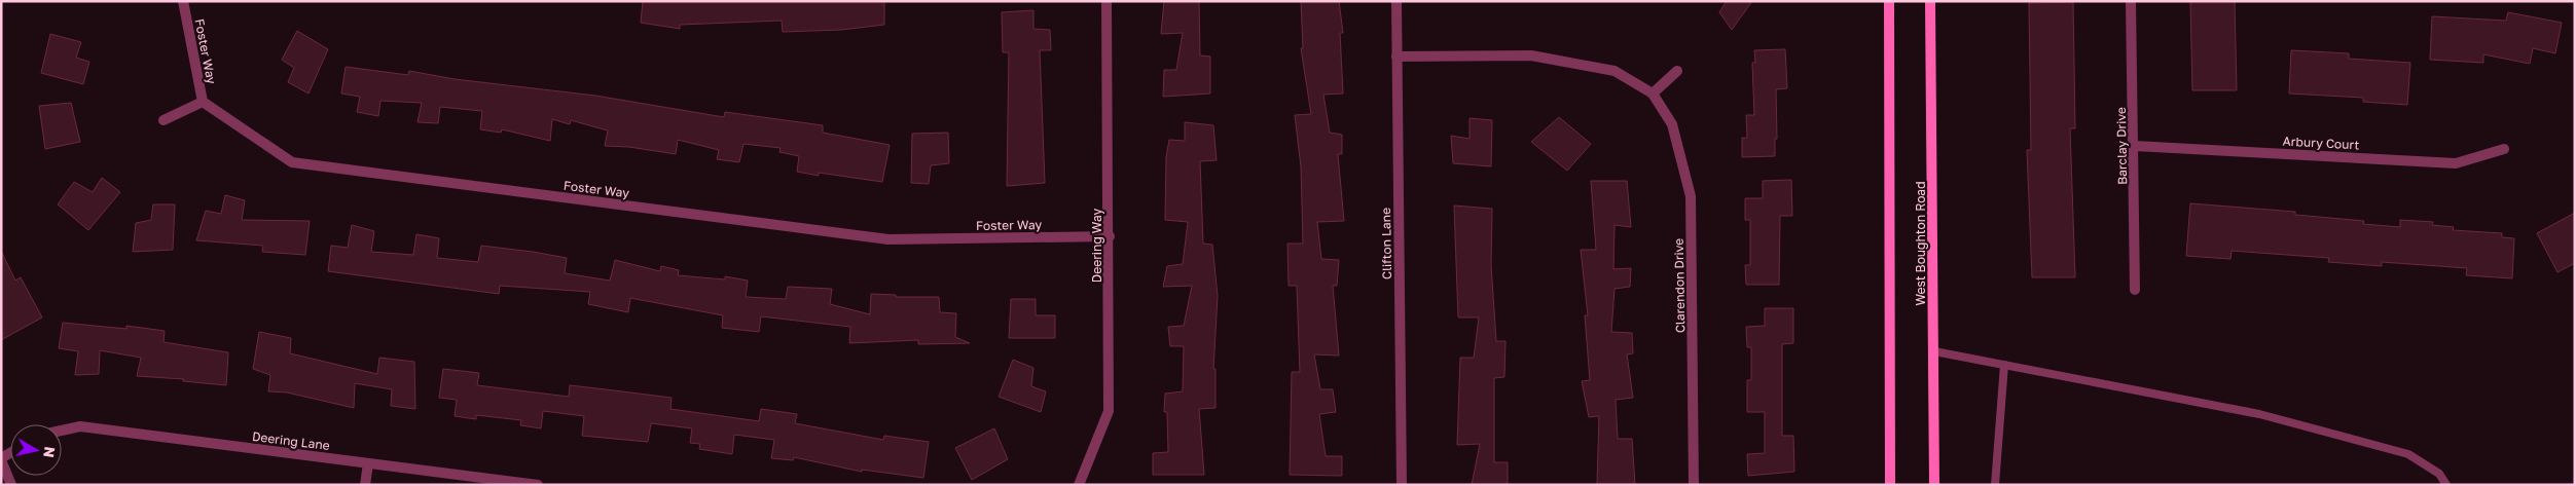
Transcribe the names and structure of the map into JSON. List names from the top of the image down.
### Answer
{
  "streets": {
    "main road": ["West Boughton Road"],
    "street": [
      "Foster Way",
      "Arbury Court",
      "Barclay Drive",
      "Clifton Lane",
      "Deering Way",
      "Clarendon Drive",
      "Deering Lane"
    ]
  },
  "crossings": [
    ["Foster Way", "Deering Way"],
    ["Arbury Court", "Barclay Drive"],
    ["Clifton Lane", "Clarendon Drive"]
  ],
  "north": "right"
}
